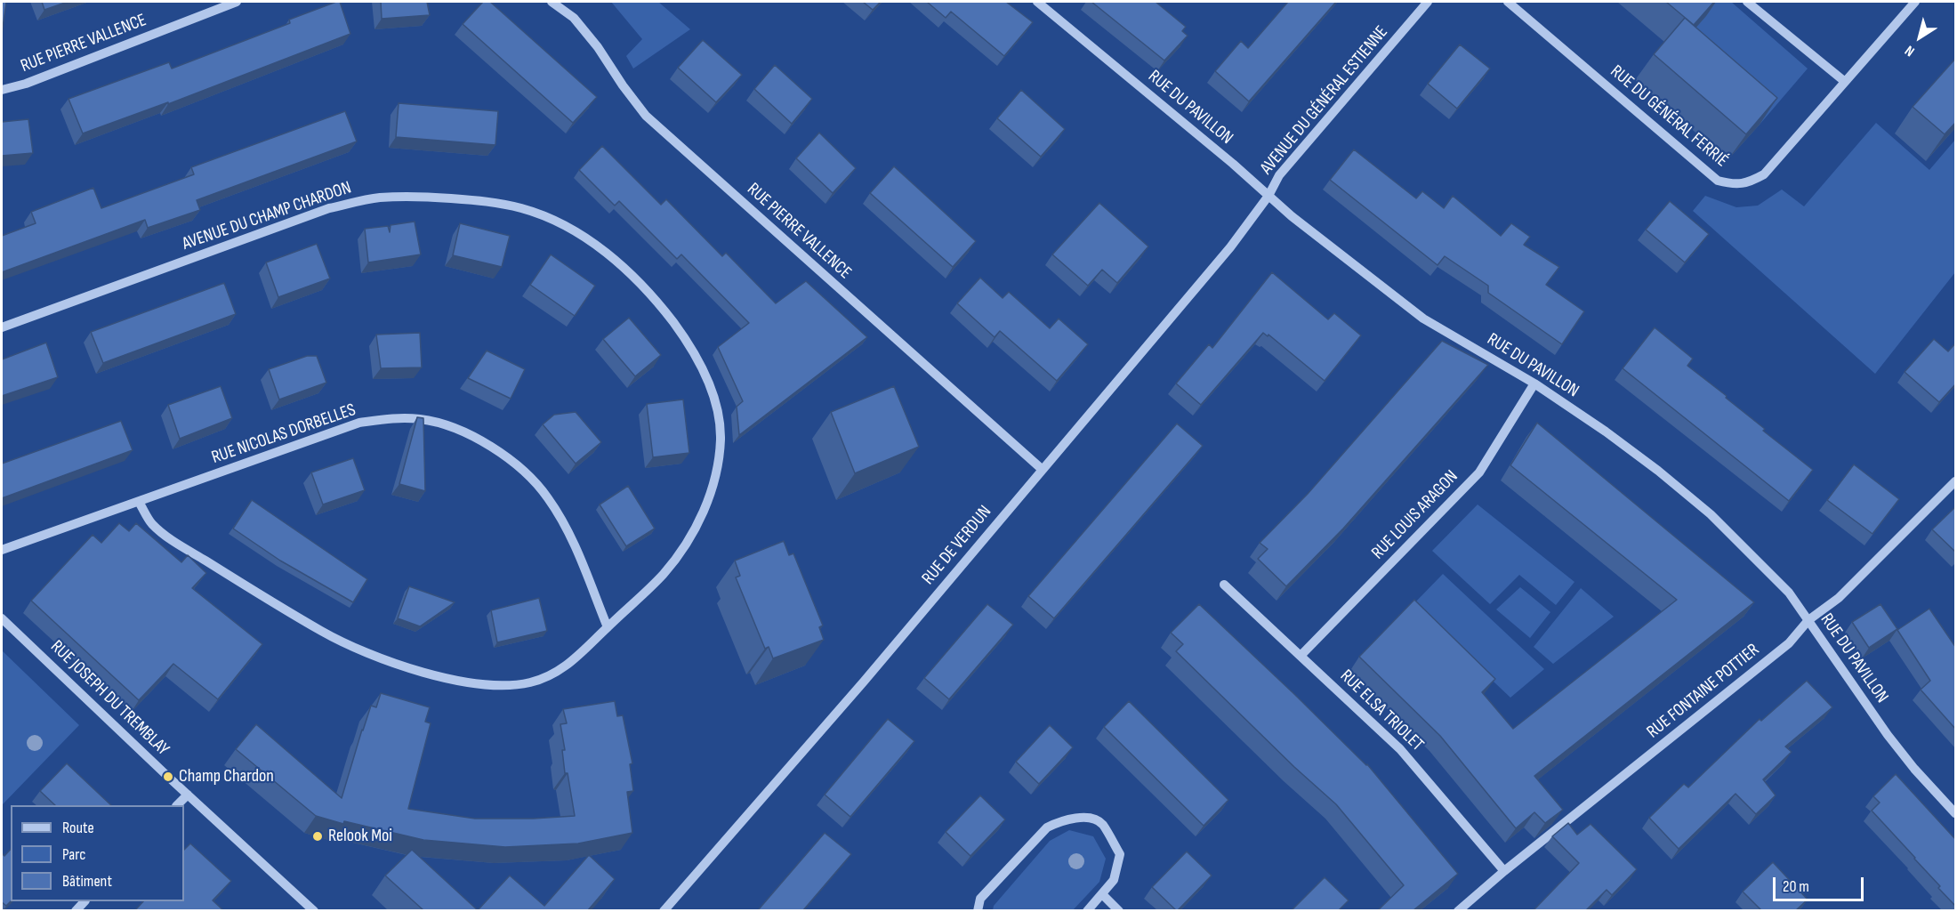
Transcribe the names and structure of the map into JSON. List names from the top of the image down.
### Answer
{
  "streets": {
    "street": [
      "RUE PIERRE VALLENCE",
      "AVENUE DU GÉNÉRAL ESTIENNE",
      "RUE DU PAVILLON",
      "RUE DU GÉNÉRAL FERRIÉ",
      "AVENUE DU CHAMP CHARDON",
      "RUE NICOLAS DORBELLES",
      "RUE LOUIS ARAGON",
      "RUE DE VERDUN",
      "RUE FONTAINE POTTIER",
      "RUE JOSEPH DU TREMBLAY",
      "RUE ELSA TRIOLET"
    ]
  },
  "crossings": [
    ["RUE PIERRE VALLENCE", "RUE DE VERDUN"],
    ["AVENUE DU GÉNÉRAL ESTIENNE", "RUE DU PAVILLON"],
    ["AVENUE DU GÉNÉRAL ESTIENNE", "RUE DE VERDUN"],
    ["RUE DU PAVILLON", "RUE LOUIS ARAGON"],
    ["RUE DU PAVILLON", "RUE DE VERDUN"],
    ["RUE DU PAVILLON", "RUE FONTAINE POTTIER"],
    ["AVENUE DU CHAMP CHARDON", "RUE NICOLAS DORBELLES"],
    ["RUE LOUIS ARAGON", "RUE ELSA TRIOLET"],
    ["RUE FONTAINE POTTIER", "RUE ELSA TRIOLET"]
  ],
  "places": ["Champ Chardon", "Relook Moi"],
  "legend": ["Route", "Parc", "Bâtiment"],
  "scale_bar": "20 m",
  "north": "bottom left"
}
